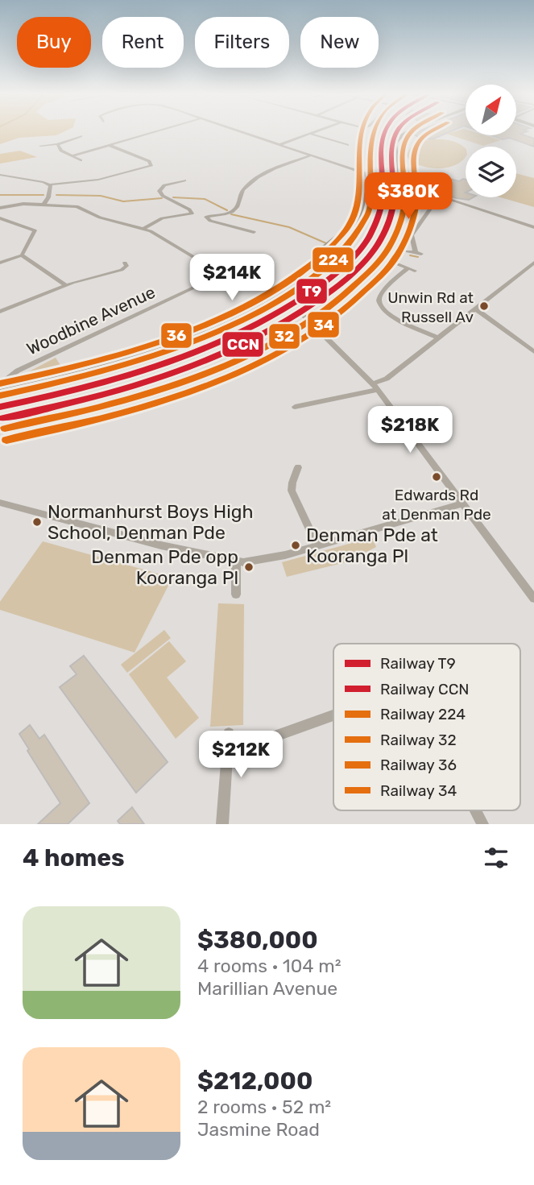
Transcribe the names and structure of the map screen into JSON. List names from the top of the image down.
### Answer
{
  "streets": {
    "street": ["Woodbine Avenue"]
  },
  "places": [
    "Unwin Rd at Russell Av",
    "Edwards Rd at Denman Pde",
    "Normanhurst Boys High School, Denman Pde",
    "Denman Pde at Kooranga Pl",
    "Denman Pde opp Kooranga Pl"
  ],
  "lines": [
    "rail line T9",
    "rail line CCN",
    "rail line 224",
    "rail line 32",
    "rail line 36",
    "rail line 34"
  ],
  "legend": [
    "Railway T9",
    "Railway CCN",
    "Railway 224",
    "Railway 32",
    "Railway 36",
    "Railway 34"
  ],
  "north": "top right",
  "page": {
    "chip": [
      "Buy",
      "Rent",
      "Filters",
      "New"
    ],
    "price": [
      "$380K",
      "$214K",
      "$218K",
      "$212K"
    ],
    "heading": "4 homes",
    "list": [
      {
        "name": "$380,000",
        "note": "4 rooms · 104 m² · Marillian Avenue"
      },
      {
        "name": "$212,000",
        "note": "2 rooms · 52 m² · Jasmine Road"
      }
    ]
  }
}
